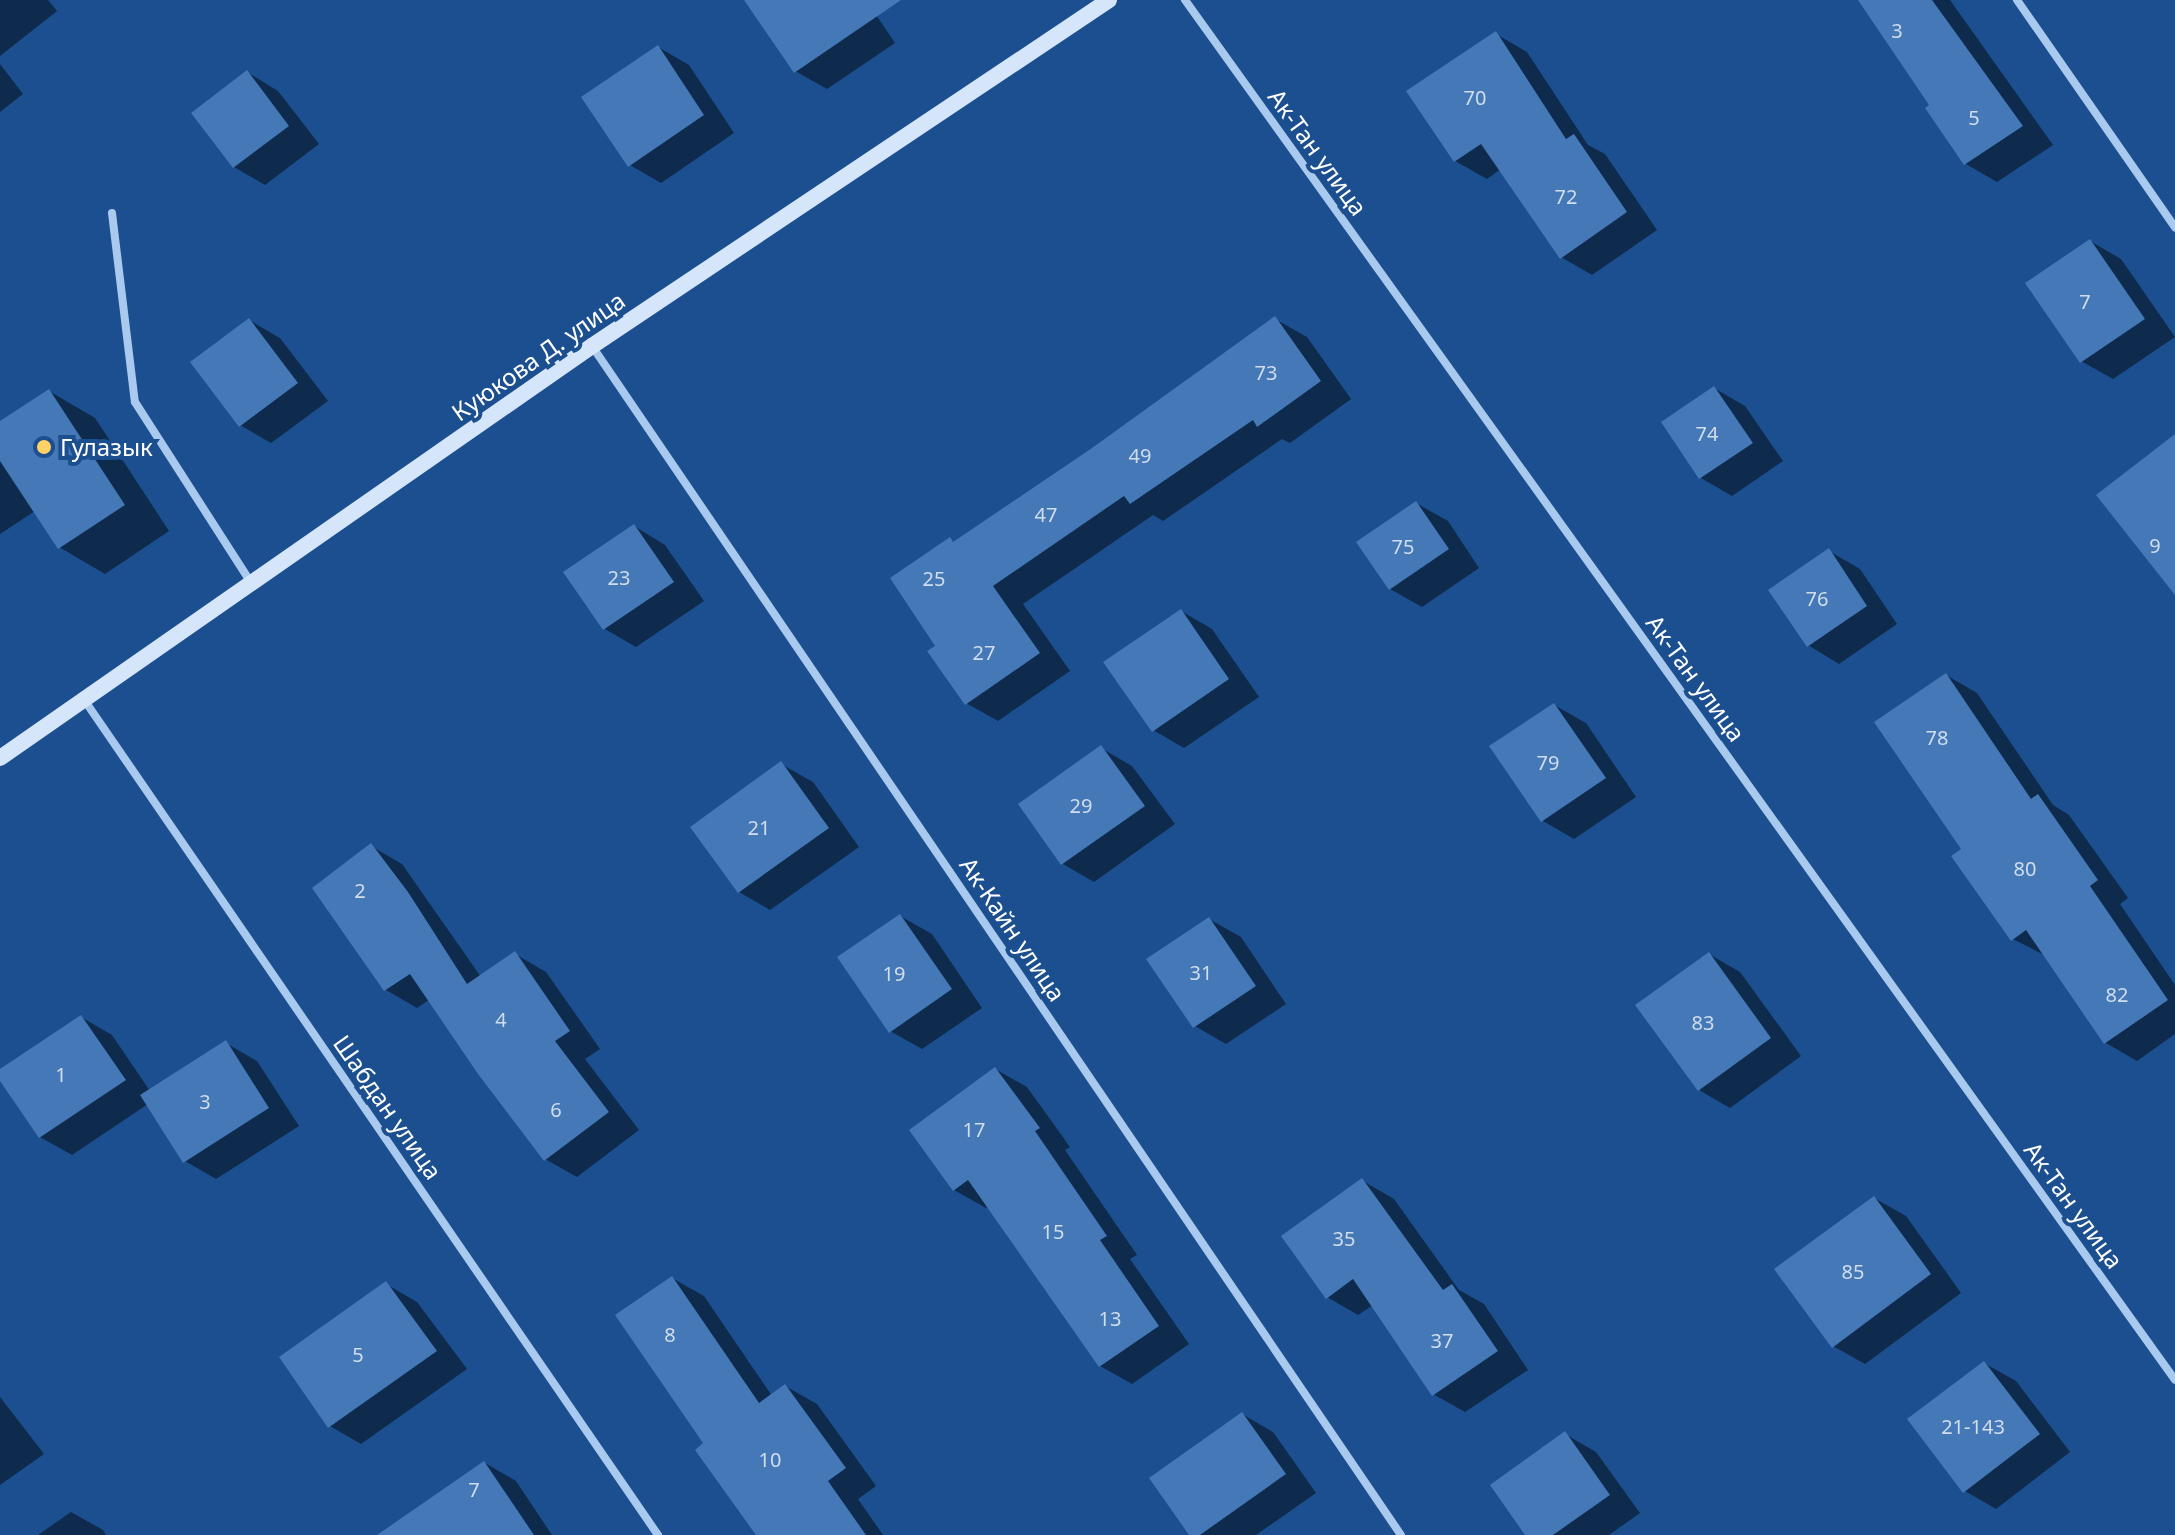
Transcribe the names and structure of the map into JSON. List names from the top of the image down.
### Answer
{
  "streets": {
    "street": [
      "Ак-Тан улица",
      "Куюкова Д. улица",
      "Ак-Кайн улица",
      "Шабдан улица"
    ]
  },
  "crossings": [
    ["Куюкова Д. улица", "Ак-Кайн улица"],
    ["Куюкова Д. улица", "Шабдан улица"]
  ],
  "places": ["Гулазык"],
  "house_numbers": [
    "3",
    "70",
    "5",
    "72",
    "7",
    "73",
    "74",
    "49",
    "47",
    "9",
    "75",
    "23",
    "25",
    "76",
    "27",
    "78",
    "79",
    "29",
    "21",
    "80",
    "2",
    "31",
    "19",
    "82",
    "4",
    "83",
    "1",
    "3",
    "6",
    "17",
    "15",
    "35",
    "85",
    "13",
    "8",
    "37",
    "5",
    "21-143",
    "10",
    "7"
  ]
}
